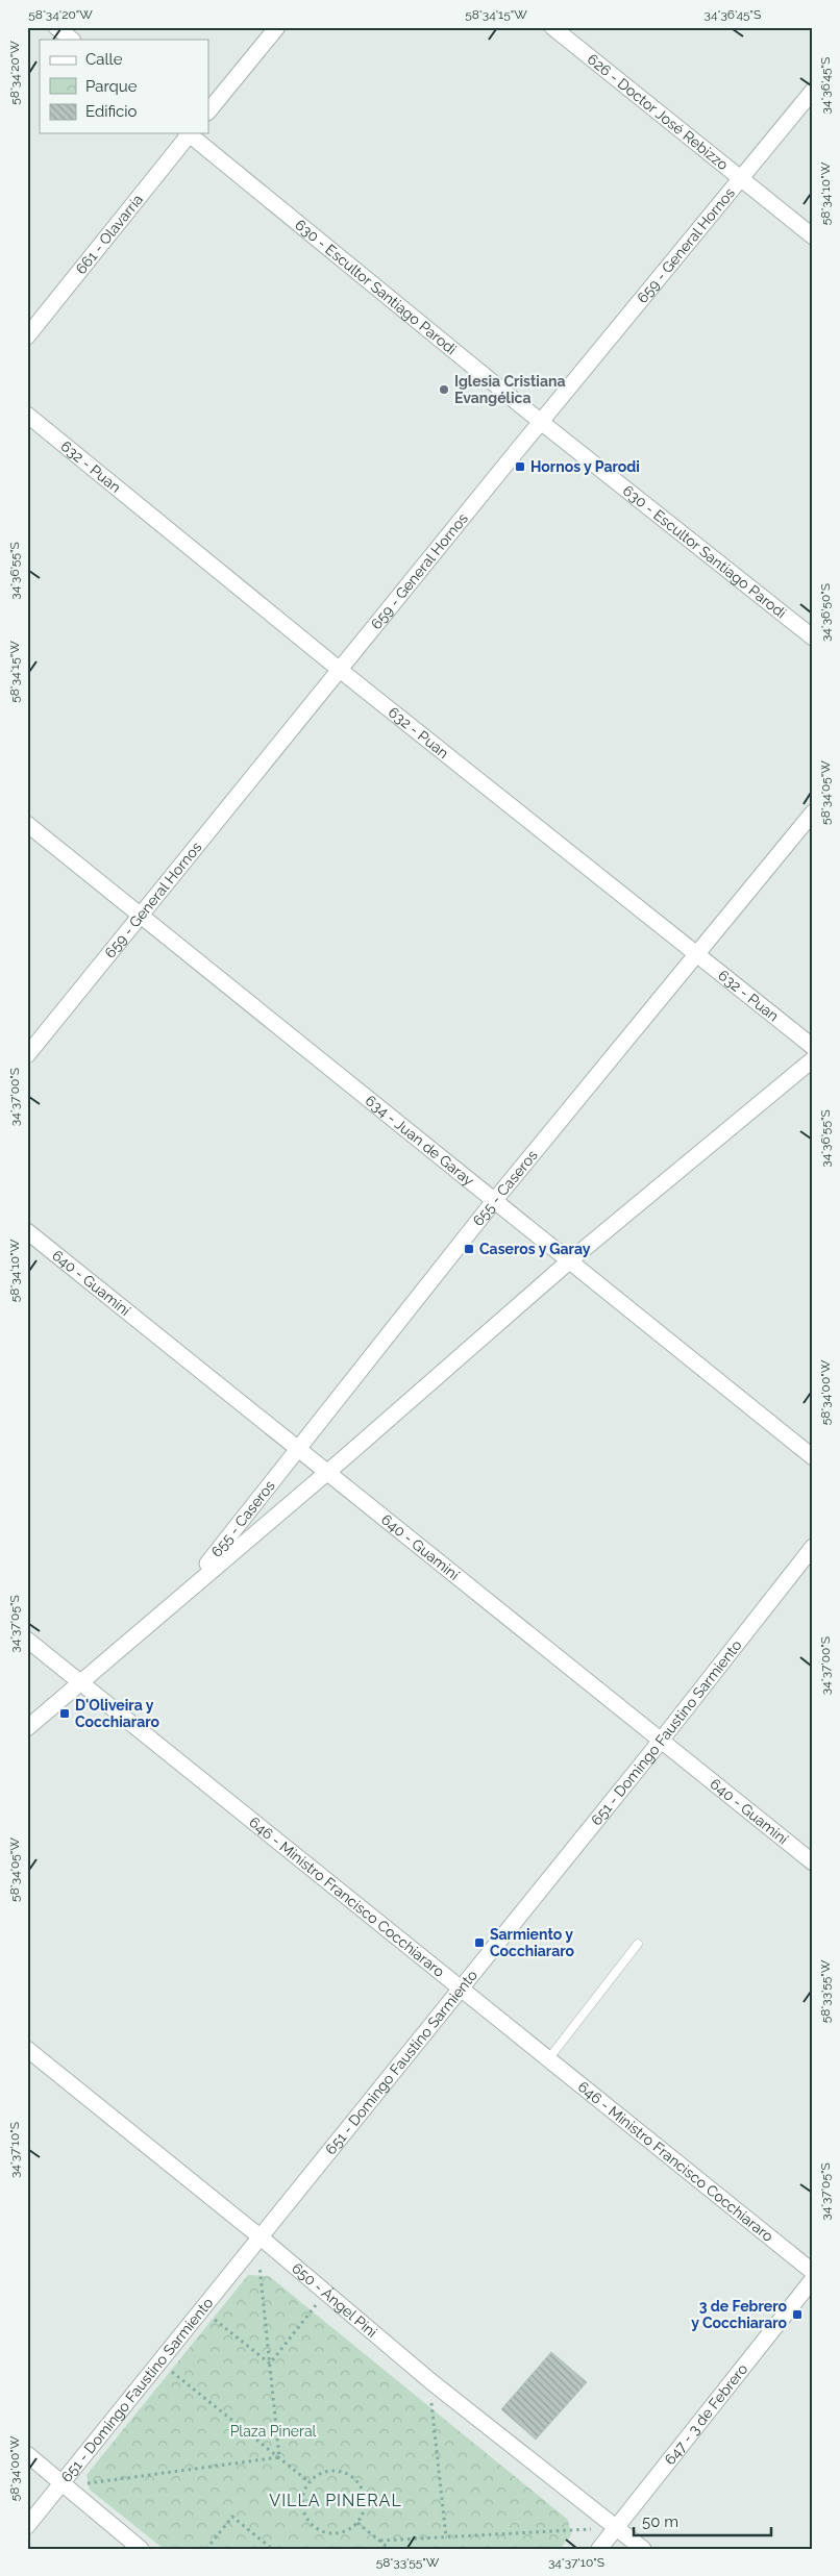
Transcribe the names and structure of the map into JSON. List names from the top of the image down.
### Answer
{
  "streets": {
    "street": [
      "626 - Doctor José Rebizzo",
      "661 - Olavarría",
      "659 - General Hornos",
      "630 - Escultor Santiago Parodi",
      "632 - Puan",
      "634 - Juan de Garay",
      "655 - Caseros",
      "640 - Guaminí",
      "651 - Domingo Faustino Sarmiento",
      "646 - Ministro Francisco Cocchiararo",
      "650 - Ángel Pini",
      "647 - 3 de Febrero"
    ]
  },
  "crossings": [
    ["626 - Doctor José Rebizzo", "659 - General Hornos"],
    ["659 - General Hornos", "630 - Escultor Santiago Parodi"],
    ["659 - General Hornos", "632 - Puan"],
    ["659 - General Hornos", "634 - Juan de Garay"],
    ["632 - Puan", "655 - Caseros"],
    ["634 - Juan de Garay", "655 - Caseros"],
    ["655 - Caseros", "640 - Guaminí"],
    ["640 - Guaminí", "651 - Domingo Faustino Sarmiento"],
    ["651 - Domingo Faustino Sarmiento", "646 - Ministro Francisco Cocchiararo"],
    ["651 - Domingo Faustino Sarmiento", "650 - Ángel Pini"],
    ["650 - Ángel Pini", "647 - 3 de Febrero"]
  ],
  "districts": ["VILLA PINERAL"],
  "parks": ["Plaza Pineral"],
  "places": {
    "other": ["Iglesia Cristiana Evangélica"],
    "transit": [
      "Hornos y Parodi",
      "Caseros y Garay",
      "D'Oliveira y Cocchiararo",
      "Sarmiento y Cocchiararo",
      "3 de Febrero y Cocchiararo"
    ]
  },
  "legend": ["Calle", "Parque", "Edificio"],
  "scale_bar": "50 m",
  "coordinates": [
    "58°34'20\"W",
    "58°34'15\"W",
    "34°36'45\"S",
    "58°34'10\"W",
    "34°36'55\"S",
    "34°36'50\"S",
    "58°34'05\"W",
    "34°37'00\"S",
    "58°34'00\"W",
    "34°37'05\"S",
    "58°33'55\"W",
    "34°37'10\"S"
  ]
}
